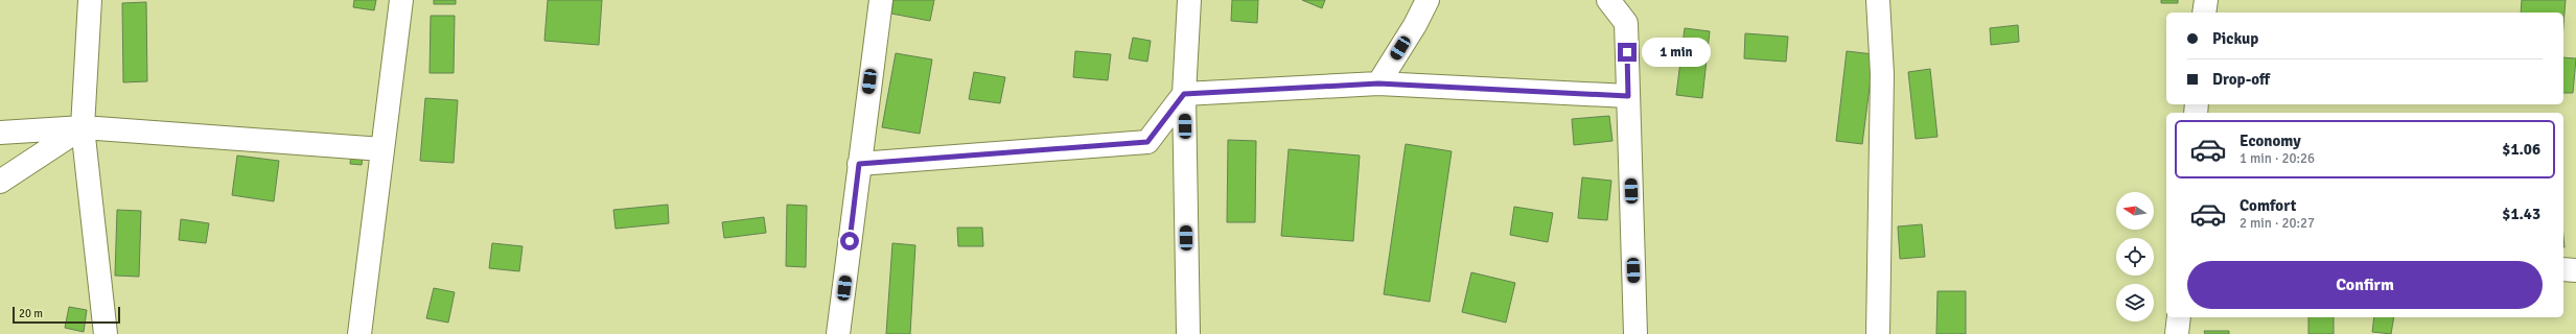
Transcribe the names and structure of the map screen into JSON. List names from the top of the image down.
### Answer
{
  "scale_bar": "20 m",
  "north": "left",
  "page": {
    "banner": ["Pickup", "Drop-off"],
    "bubble": "1 min",
    "list": [
      {
        "name": "Economy",
        "note": "1 min · 20:26",
        "value": "$1.06"
      },
      {
        "name": "Comfort",
        "note": "2 min · 20:27",
        "value": "$1.43"
      }
    ],
    "buttons": "Confirm",
    "scale": "20 m"
  }
}
